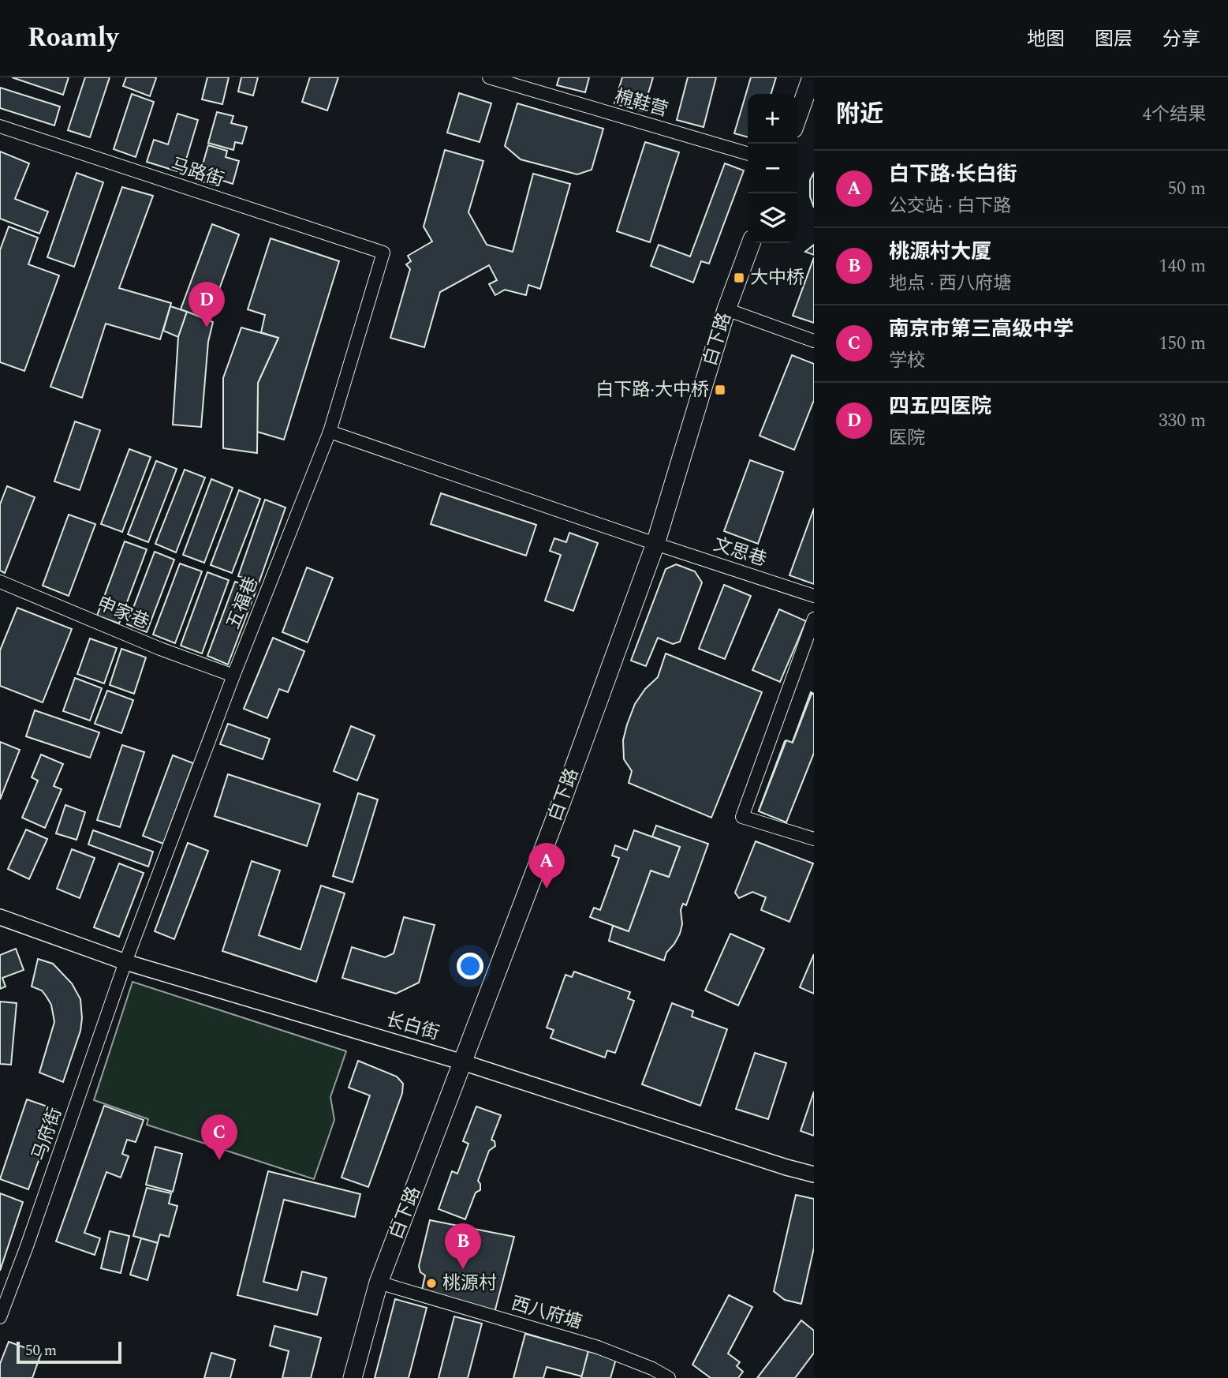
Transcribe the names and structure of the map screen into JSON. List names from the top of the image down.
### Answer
{
  "streets": {
    "main road": ["白下路"],
    "street": [
      "棉鞋营",
      "马路街",
      "文思巷",
      "五福巷",
      "申家巷",
      "长白街",
      "马府街",
      "西八府塘"
    ]
  },
  "crossings": [
    ["马路街", "五福巷"],
    ["白下路", "文思巷"],
    ["白下路", "长白街"],
    ["白下路", "西八府塘"],
    ["文思巷", "五福巷"],
    ["五福巷", "申家巷"],
    ["五福巷", "长白街"],
    ["五福巷", "马府街"],
    ["长白街", "马府街"]
  ],
  "places": {
    "transit": ["大中桥", "白下路·大中桥"],
    "other": ["桃源村"]
  },
  "scale_bar": "50 m",
  "page": {
    "header": "Roamly",
    "nav": ["地图", "图层", "分享"],
    "heading": ["附近", "4个结果"],
    "map_buttons": ["+", "−"],
    "list": [
      {
        "mark": "A",
        "name": "白下路·长白街",
        "note": "公交站 · 白下路",
        "value": "50 m"
      },
      {
        "mark": "B",
        "name": "桃源村大厦",
        "note": "地点 · 西八府塘",
        "value": "140 m"
      },
      {
        "mark": "C",
        "name": "南京市第三高级中学",
        "note": "学校",
        "value": "150 m"
      },
      {
        "mark": "D",
        "name": "四五四医院",
        "note": "医院",
        "value": "330 m"
      }
    ],
    "pins": [
      "D",
      "A",
      "C",
      "B"
    ],
    "scale": "50 m"
  }
}
